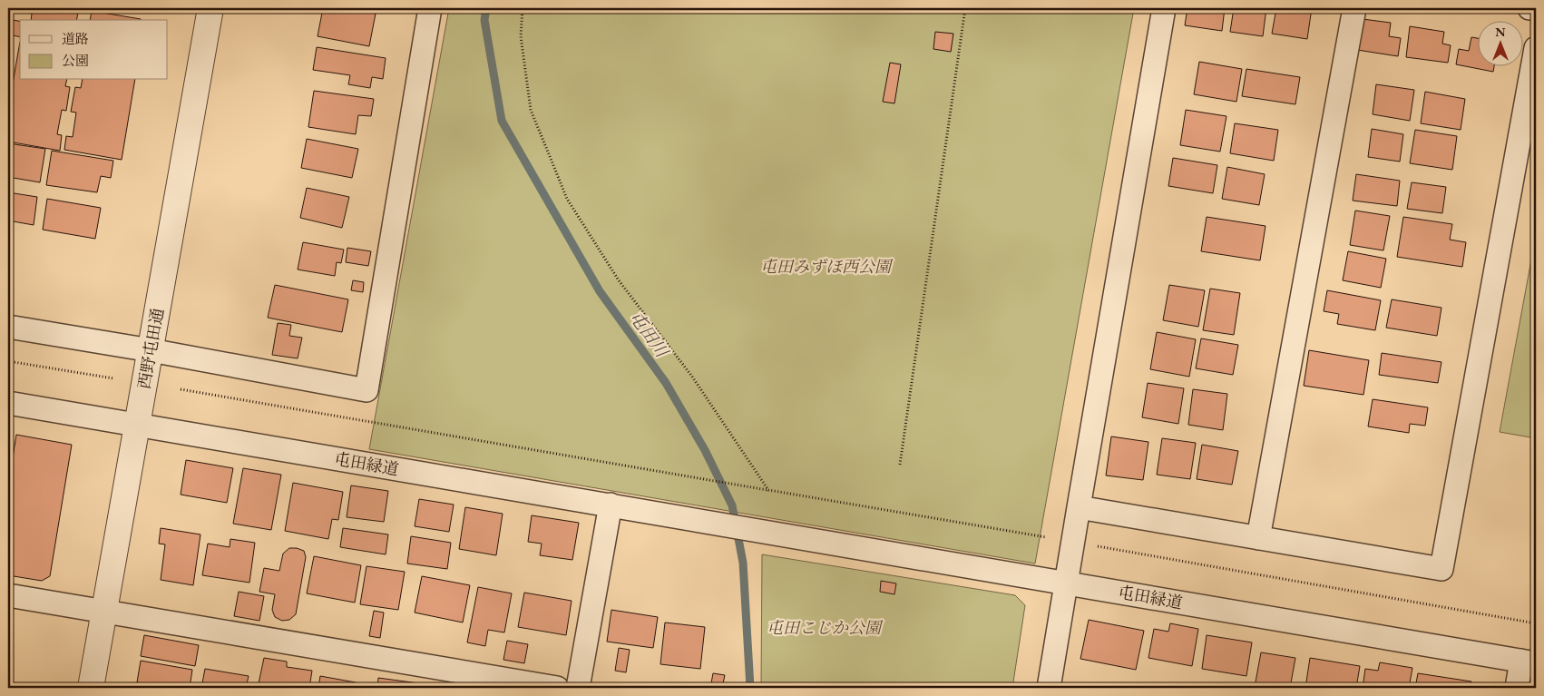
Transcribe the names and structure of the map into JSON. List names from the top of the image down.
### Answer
{
  "streets": {
    "street": ["西野屯田通", "屯田緑道"]
  },
  "crossings": [
    ["西野屯田通", "屯田緑道"]
  ],
  "water": ["屯田川"],
  "parks": ["屯田みずほ西公園", "屯田こじか公園"],
  "legend": ["道路", "公園"],
  "north": "top"
}
